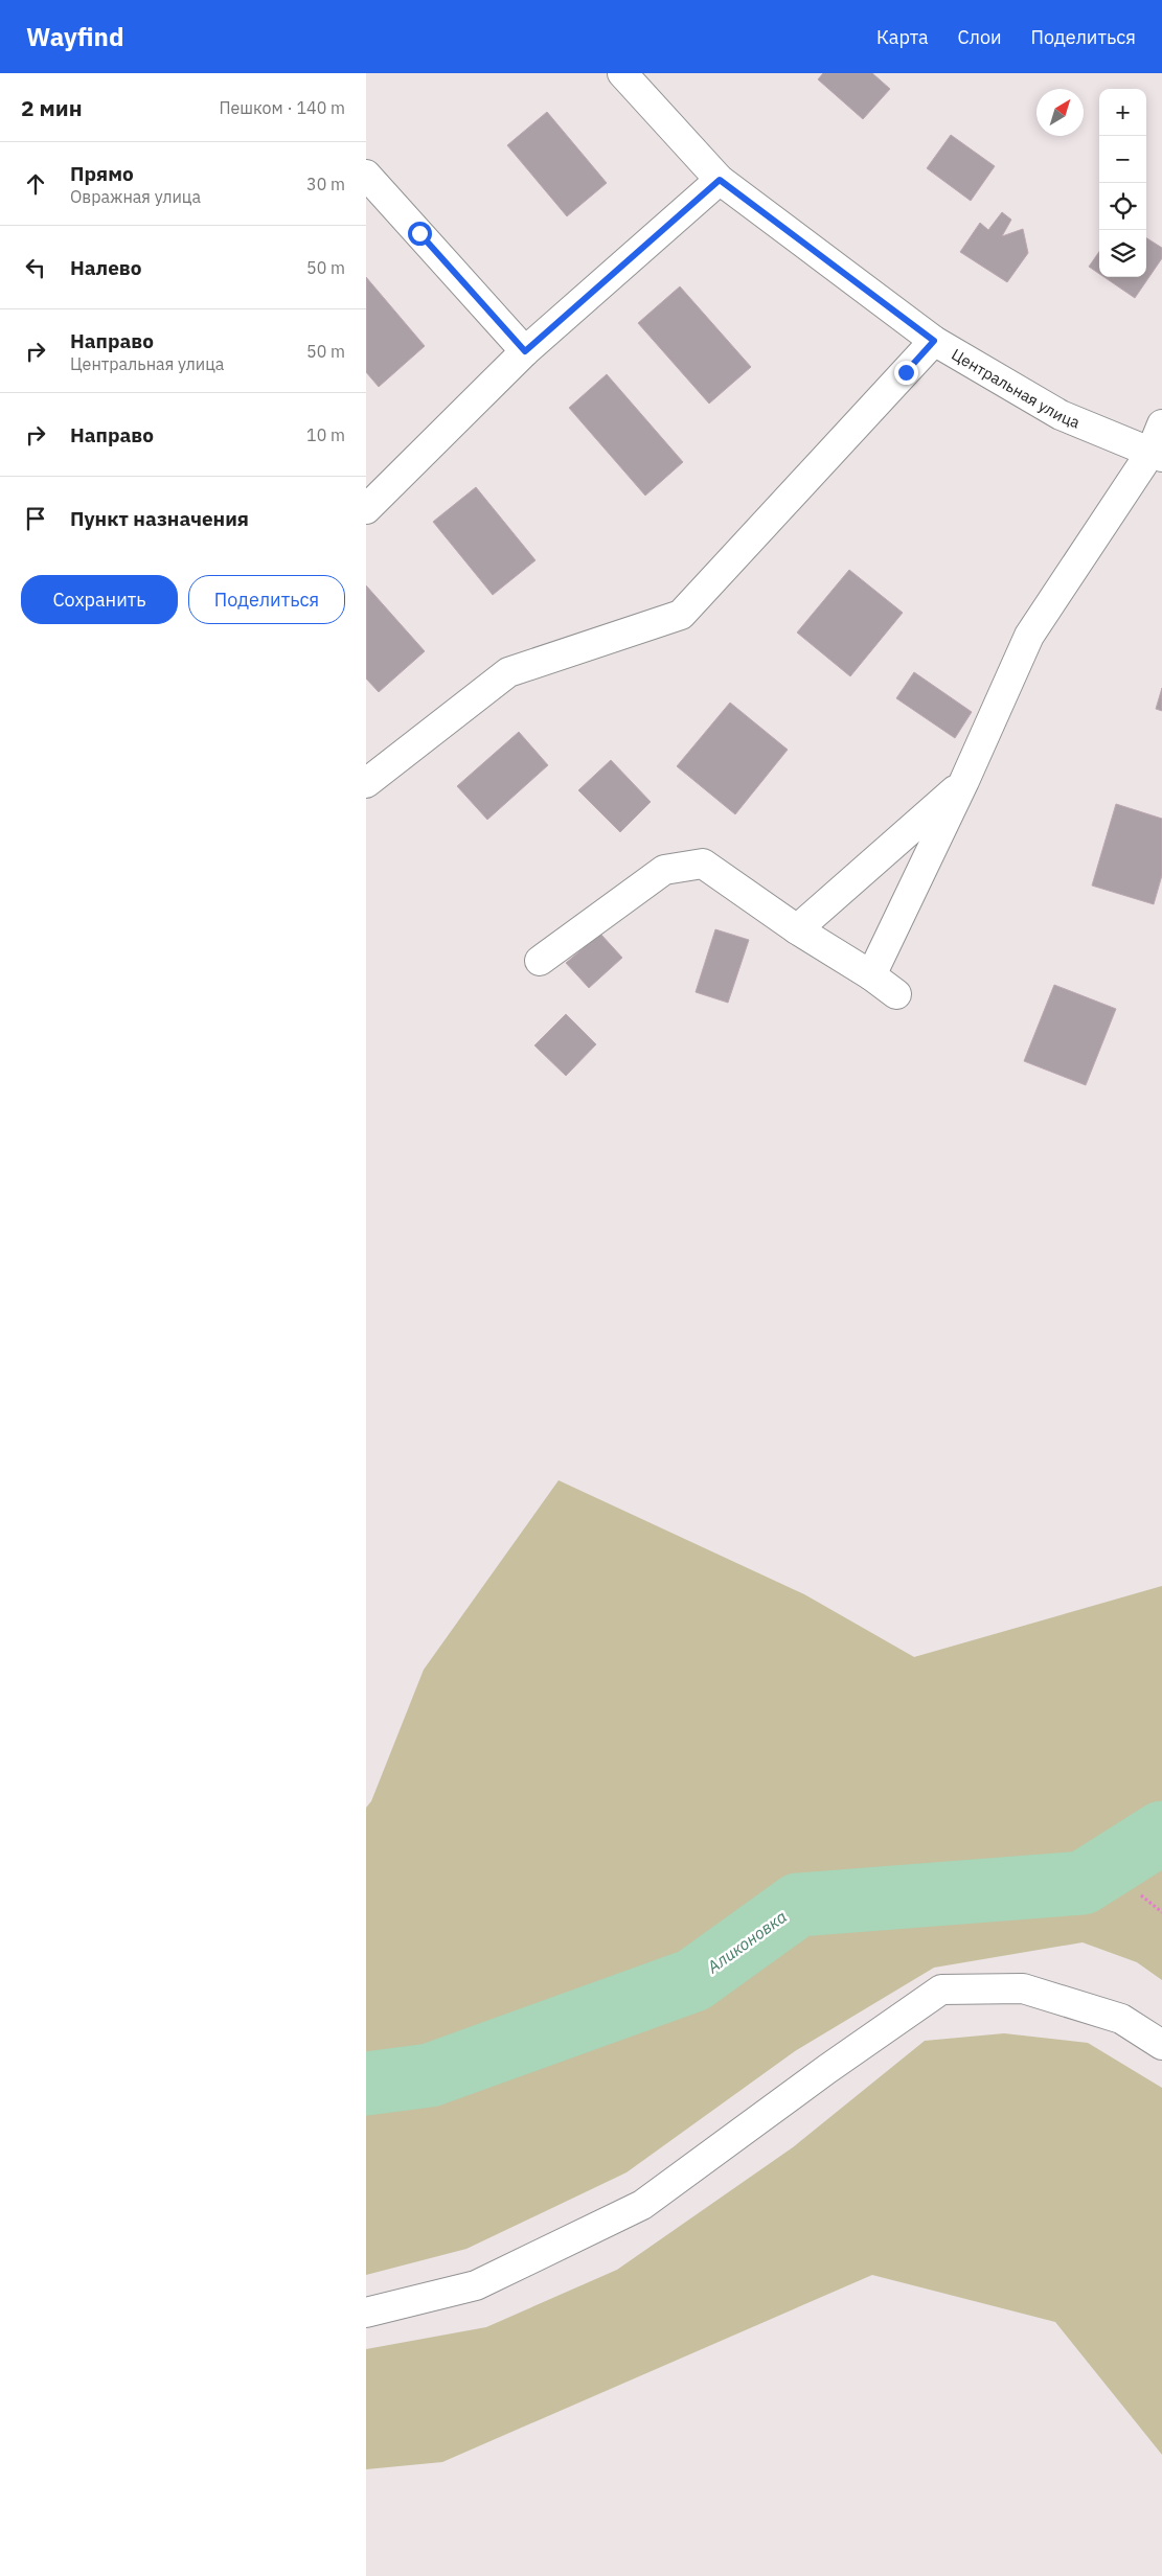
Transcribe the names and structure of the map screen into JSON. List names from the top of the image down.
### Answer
{
  "streets": {
    "street": ["Центральная улица"]
  },
  "water": ["Аликоновка"],
  "north": "top right",
  "page": {
    "header": "Wayfind",
    "nav": ["Карта", "Слои", "Поделиться"],
    "heading": ["2 мин", "Пешком · 140 m"],
    "map_buttons": ["+", "−"],
    "list": [
      ["Прямо", "Овражная улица", "30 m"],
      ["Налево", "50 m"],
      ["Направо", "Центральная улица", "50 m"],
      ["Направо", "10 m"],
      "Пункт назначения"
    ],
    "buttons": ["Сохранить", "Поделиться"]
  }
}
